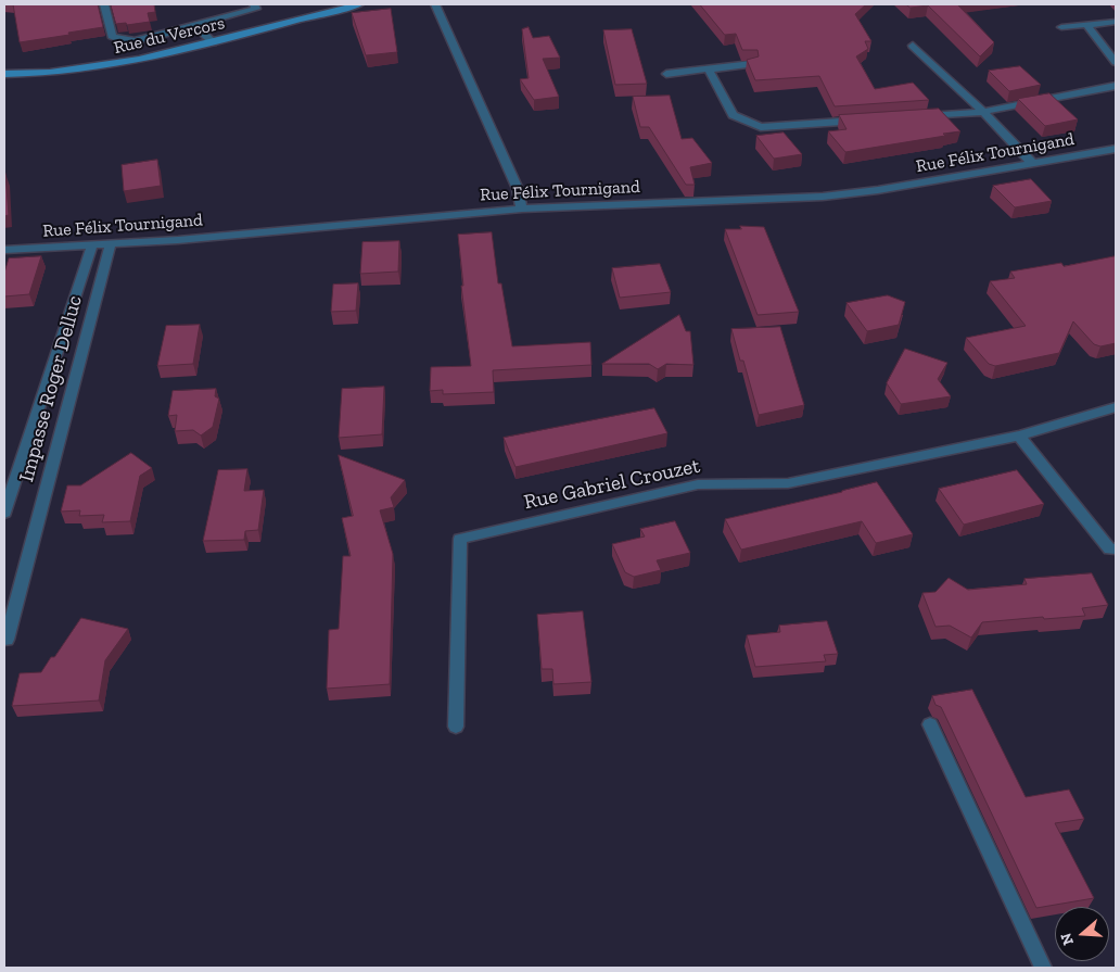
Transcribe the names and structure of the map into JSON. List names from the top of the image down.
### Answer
{
  "streets": {
    "street": [
      "Rue du Vercors",
      "Rue Félix Tournigand",
      "Impasse Roger Delluc",
      "Rue Gabriel Crouzet"
    ]
  },
  "crossings": [
    ["Rue Félix Tournigand", "Impasse Roger Delluc"]
  ],
  "north": "left"
}
